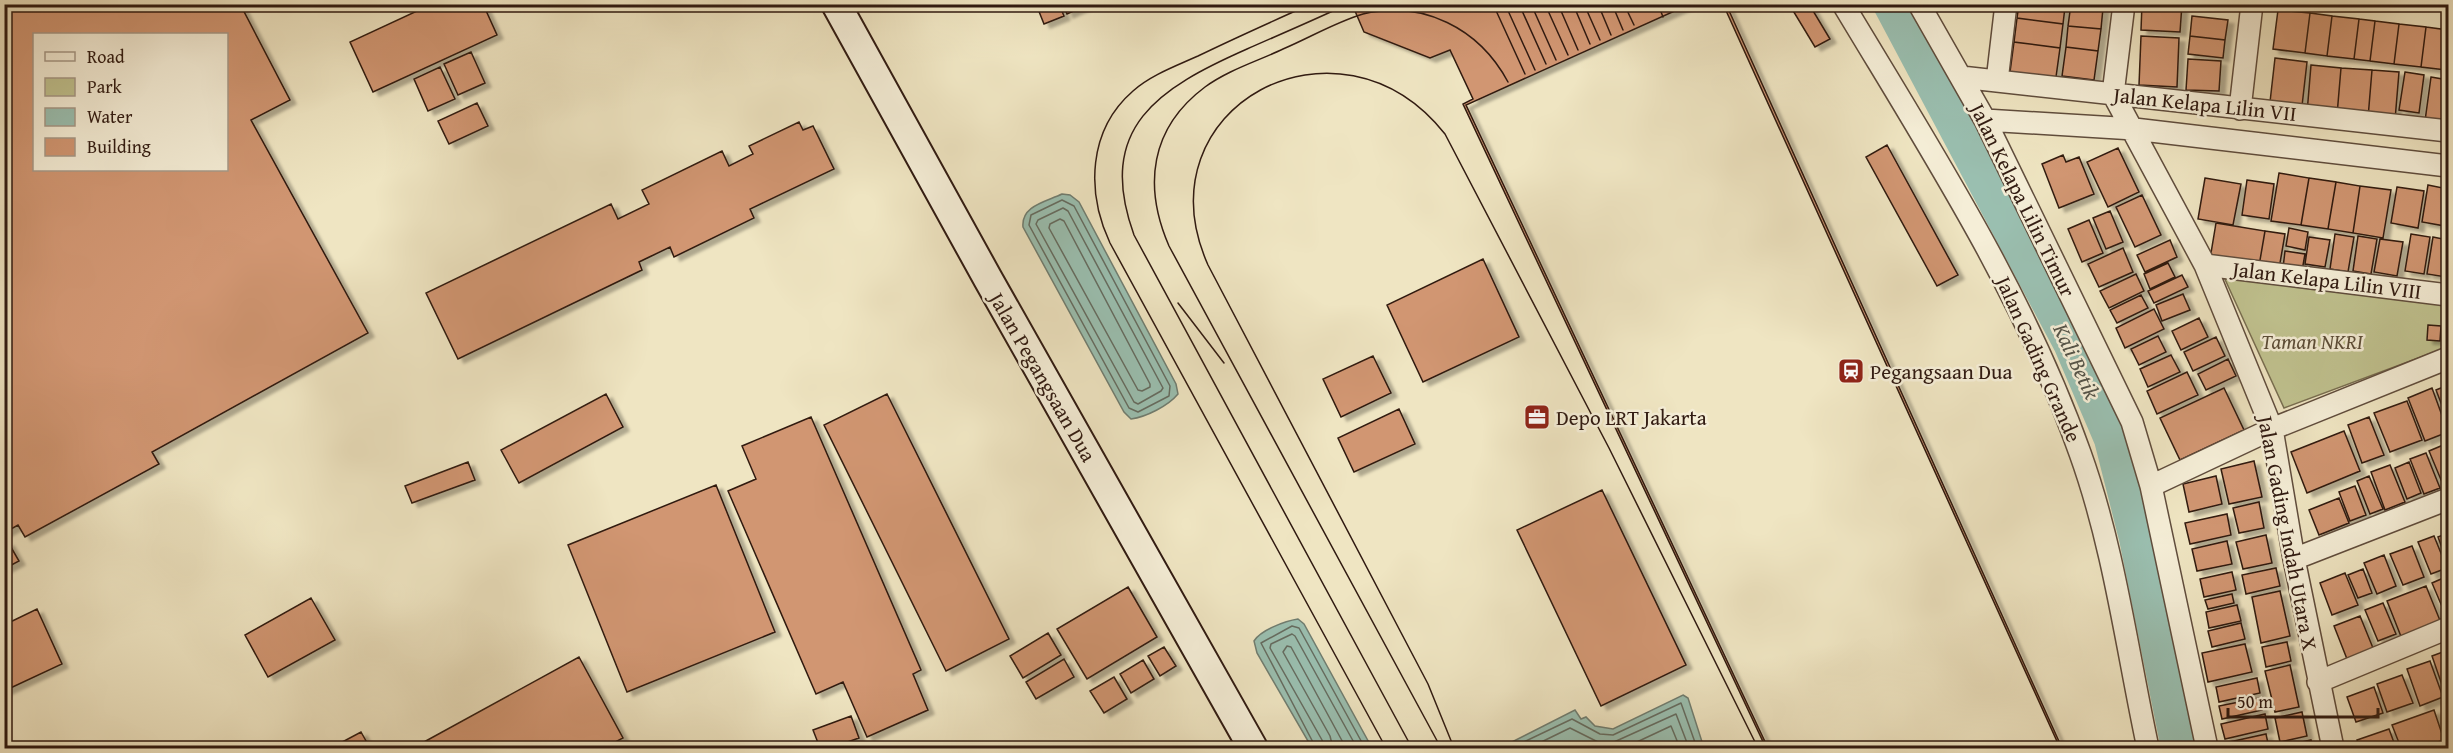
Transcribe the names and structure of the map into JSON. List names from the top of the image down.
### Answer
{
  "streets": {
    "main road": ["Jalan Pegangsaan Dua"],
    "street": [
      "Jalan Kelapa Lilin VII",
      "Jalan Kelapa Lilin Timur",
      "Jalan Kelapa Lilin VIII",
      "Jalan Gading Grande",
      "Jalan Gading Indah Utara X"
    ]
  },
  "crossings": [
    ["Jalan Kelapa Lilin VII", "Jalan Kelapa Lilin Timur"],
    ["Jalan Kelapa Lilin VII", "Jalan Gading Indah Utara X"],
    ["Jalan Kelapa Lilin VIII", "Jalan Gading Indah Utara X"]
  ],
  "water": ["Kali Betik"],
  "parks": ["Taman NKRI"],
  "places": {
    "station": ["Pegangsaan Dua"],
    "office": ["Depo LRT Jakarta"]
  },
  "legend": [
    "Road",
    "Park",
    "Water",
    "Building"
  ],
  "scale_bar": "50 m"
}
